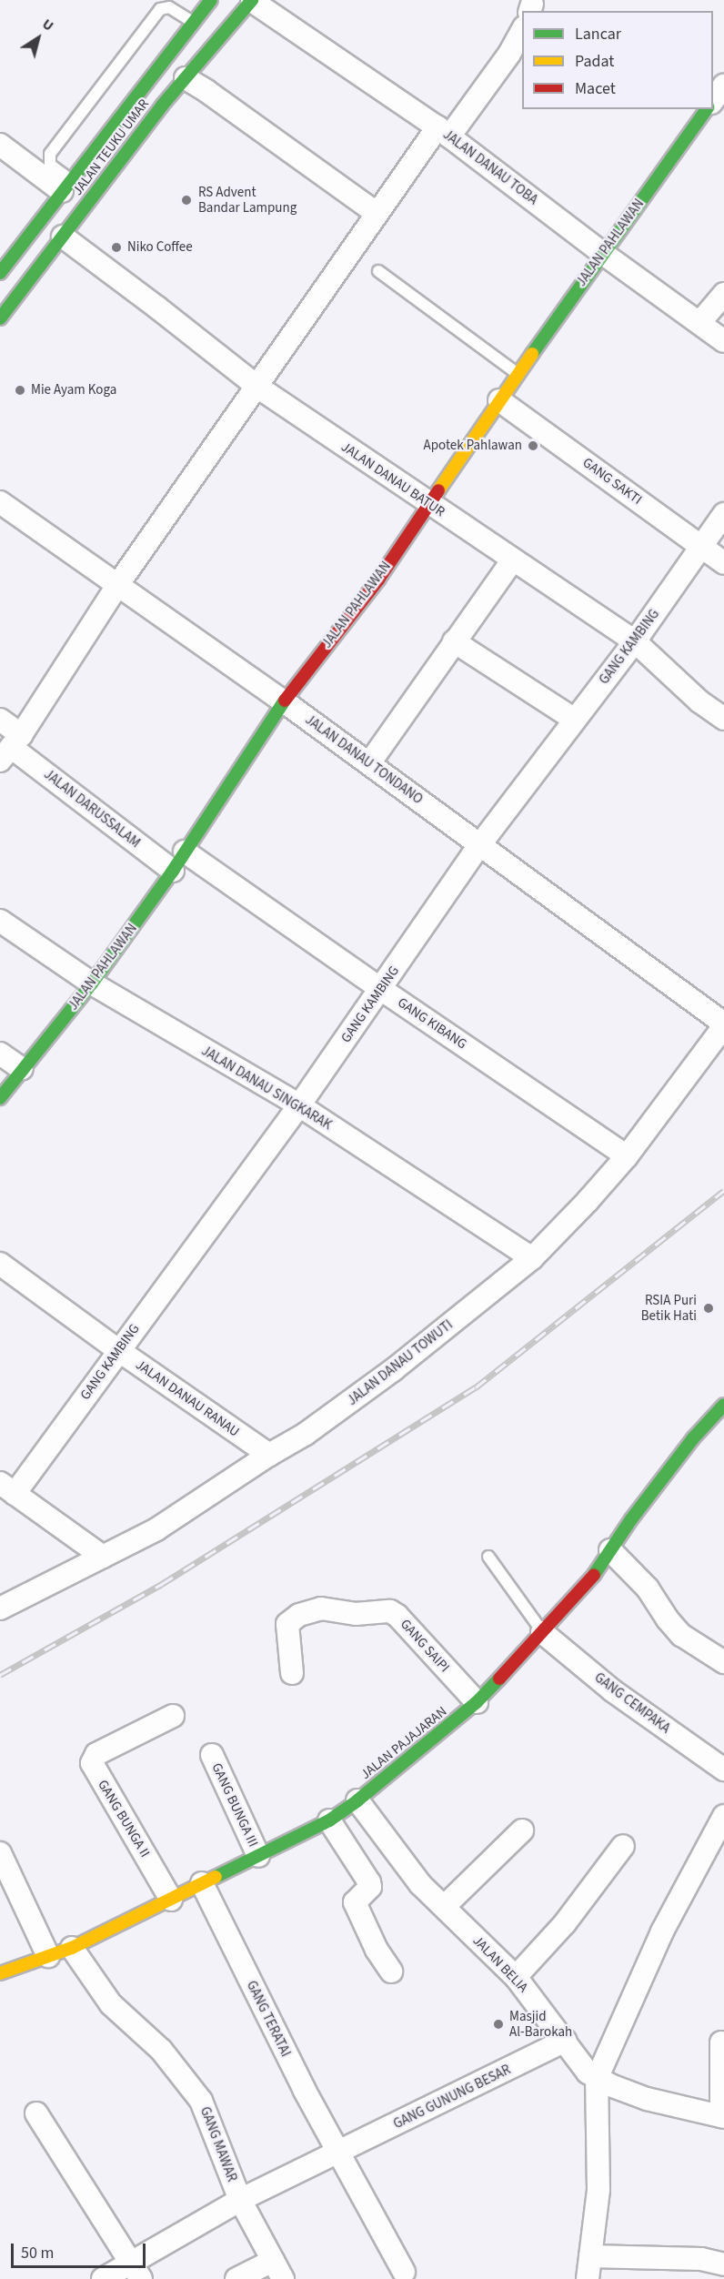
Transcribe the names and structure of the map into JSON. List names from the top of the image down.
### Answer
{
  "streets": {
    "main road": ["JALAN TEUKU UMAR", "JALAN PAHLAWAN", "JALAN PAJAJARAN"],
    "street": [
      "JALAN DANAU TOBA",
      "JALAN DANAU BATUR",
      "GANG SAKTI",
      "GANG KAMBING",
      "JALAN DANAU TONDANO",
      "JALAN DARUSSALAM",
      "GANG KIBANG",
      "JALAN DANAU SINGKARAK",
      "JALAN DANAU TOWUTI",
      "JALAN DANAU RANAU",
      "GANG SAIPI",
      "GANG CEMPAKA",
      "GANG BUNGA III",
      "GANG BUNGA II",
      "JALAN BELIA",
      "GANG TERATAI",
      "GANG GUNUNG BESAR",
      "GANG MAWAR"
    ]
  },
  "crossings": [
    ["JALAN TEUKU UMAR", "JALAN DANAU TOBA"],
    ["JALAN TEUKU UMAR", "JALAN DANAU BATUR"],
    ["JALAN DANAU TOBA", "JALAN PAHLAWAN"],
    ["JALAN PAHLAWAN", "JALAN DANAU BATUR"],
    ["JALAN PAHLAWAN", "GANG SAKTI"],
    ["JALAN PAHLAWAN", "JALAN DANAU TONDANO"],
    ["JALAN PAHLAWAN", "JALAN DARUSSALAM"],
    ["JALAN PAHLAWAN", "GANG KIBANG"],
    ["JALAN PAHLAWAN", "JALAN DANAU SINGKARAK"],
    ["JALAN DANAU BATUR", "GANG KAMBING"],
    ["GANG SAKTI", "GANG KAMBING"],
    ["GANG KAMBING", "JALAN DANAU TONDANO"],
    ["GANG KAMBING", "GANG KIBANG"],
    ["GANG KAMBING", "JALAN DANAU SINGKARAK"],
    ["GANG KAMBING", "JALAN DANAU RANAU"],
    ["JALAN DANAU TONDANO", "JALAN DANAU TOWUTI"],
    ["GANG KIBANG", "JALAN DANAU TOWUTI"],
    ["JALAN DANAU SINGKARAK", "JALAN DANAU TOWUTI"],
    ["JALAN DANAU TOWUTI", "JALAN DANAU RANAU"],
    ["GANG SAIPI", "JALAN PAJAJARAN"],
    ["GANG CEMPAKA", "JALAN PAJAJARAN"],
    ["JALAN PAJAJARAN", "GANG BUNGA III"],
    ["JALAN PAJAJARAN", "GANG BUNGA II"],
    ["JALAN PAJAJARAN", "JALAN BELIA"],
    ["JALAN PAJAJARAN", "GANG TERATAI"],
    ["JALAN PAJAJARAN", "GANG MAWAR"],
    ["JALAN BELIA", "GANG GUNUNG BESAR"],
    ["GANG TERATAI", "GANG GUNUNG BESAR"],
    ["GANG GUNUNG BESAR", "GANG MAWAR"]
  ],
  "places": [
    "RS Advent Bandar Lampung",
    "Niko Coffee",
    "Mie Ayam Koga",
    "Apotek Pahlawan",
    "RSIA Puri Betik Hati",
    "Masjid Al-Barokah"
  ],
  "legend": ["Lancar", "Padat", "Macet"],
  "scale_bar": "50 m",
  "north": "top right"
}
